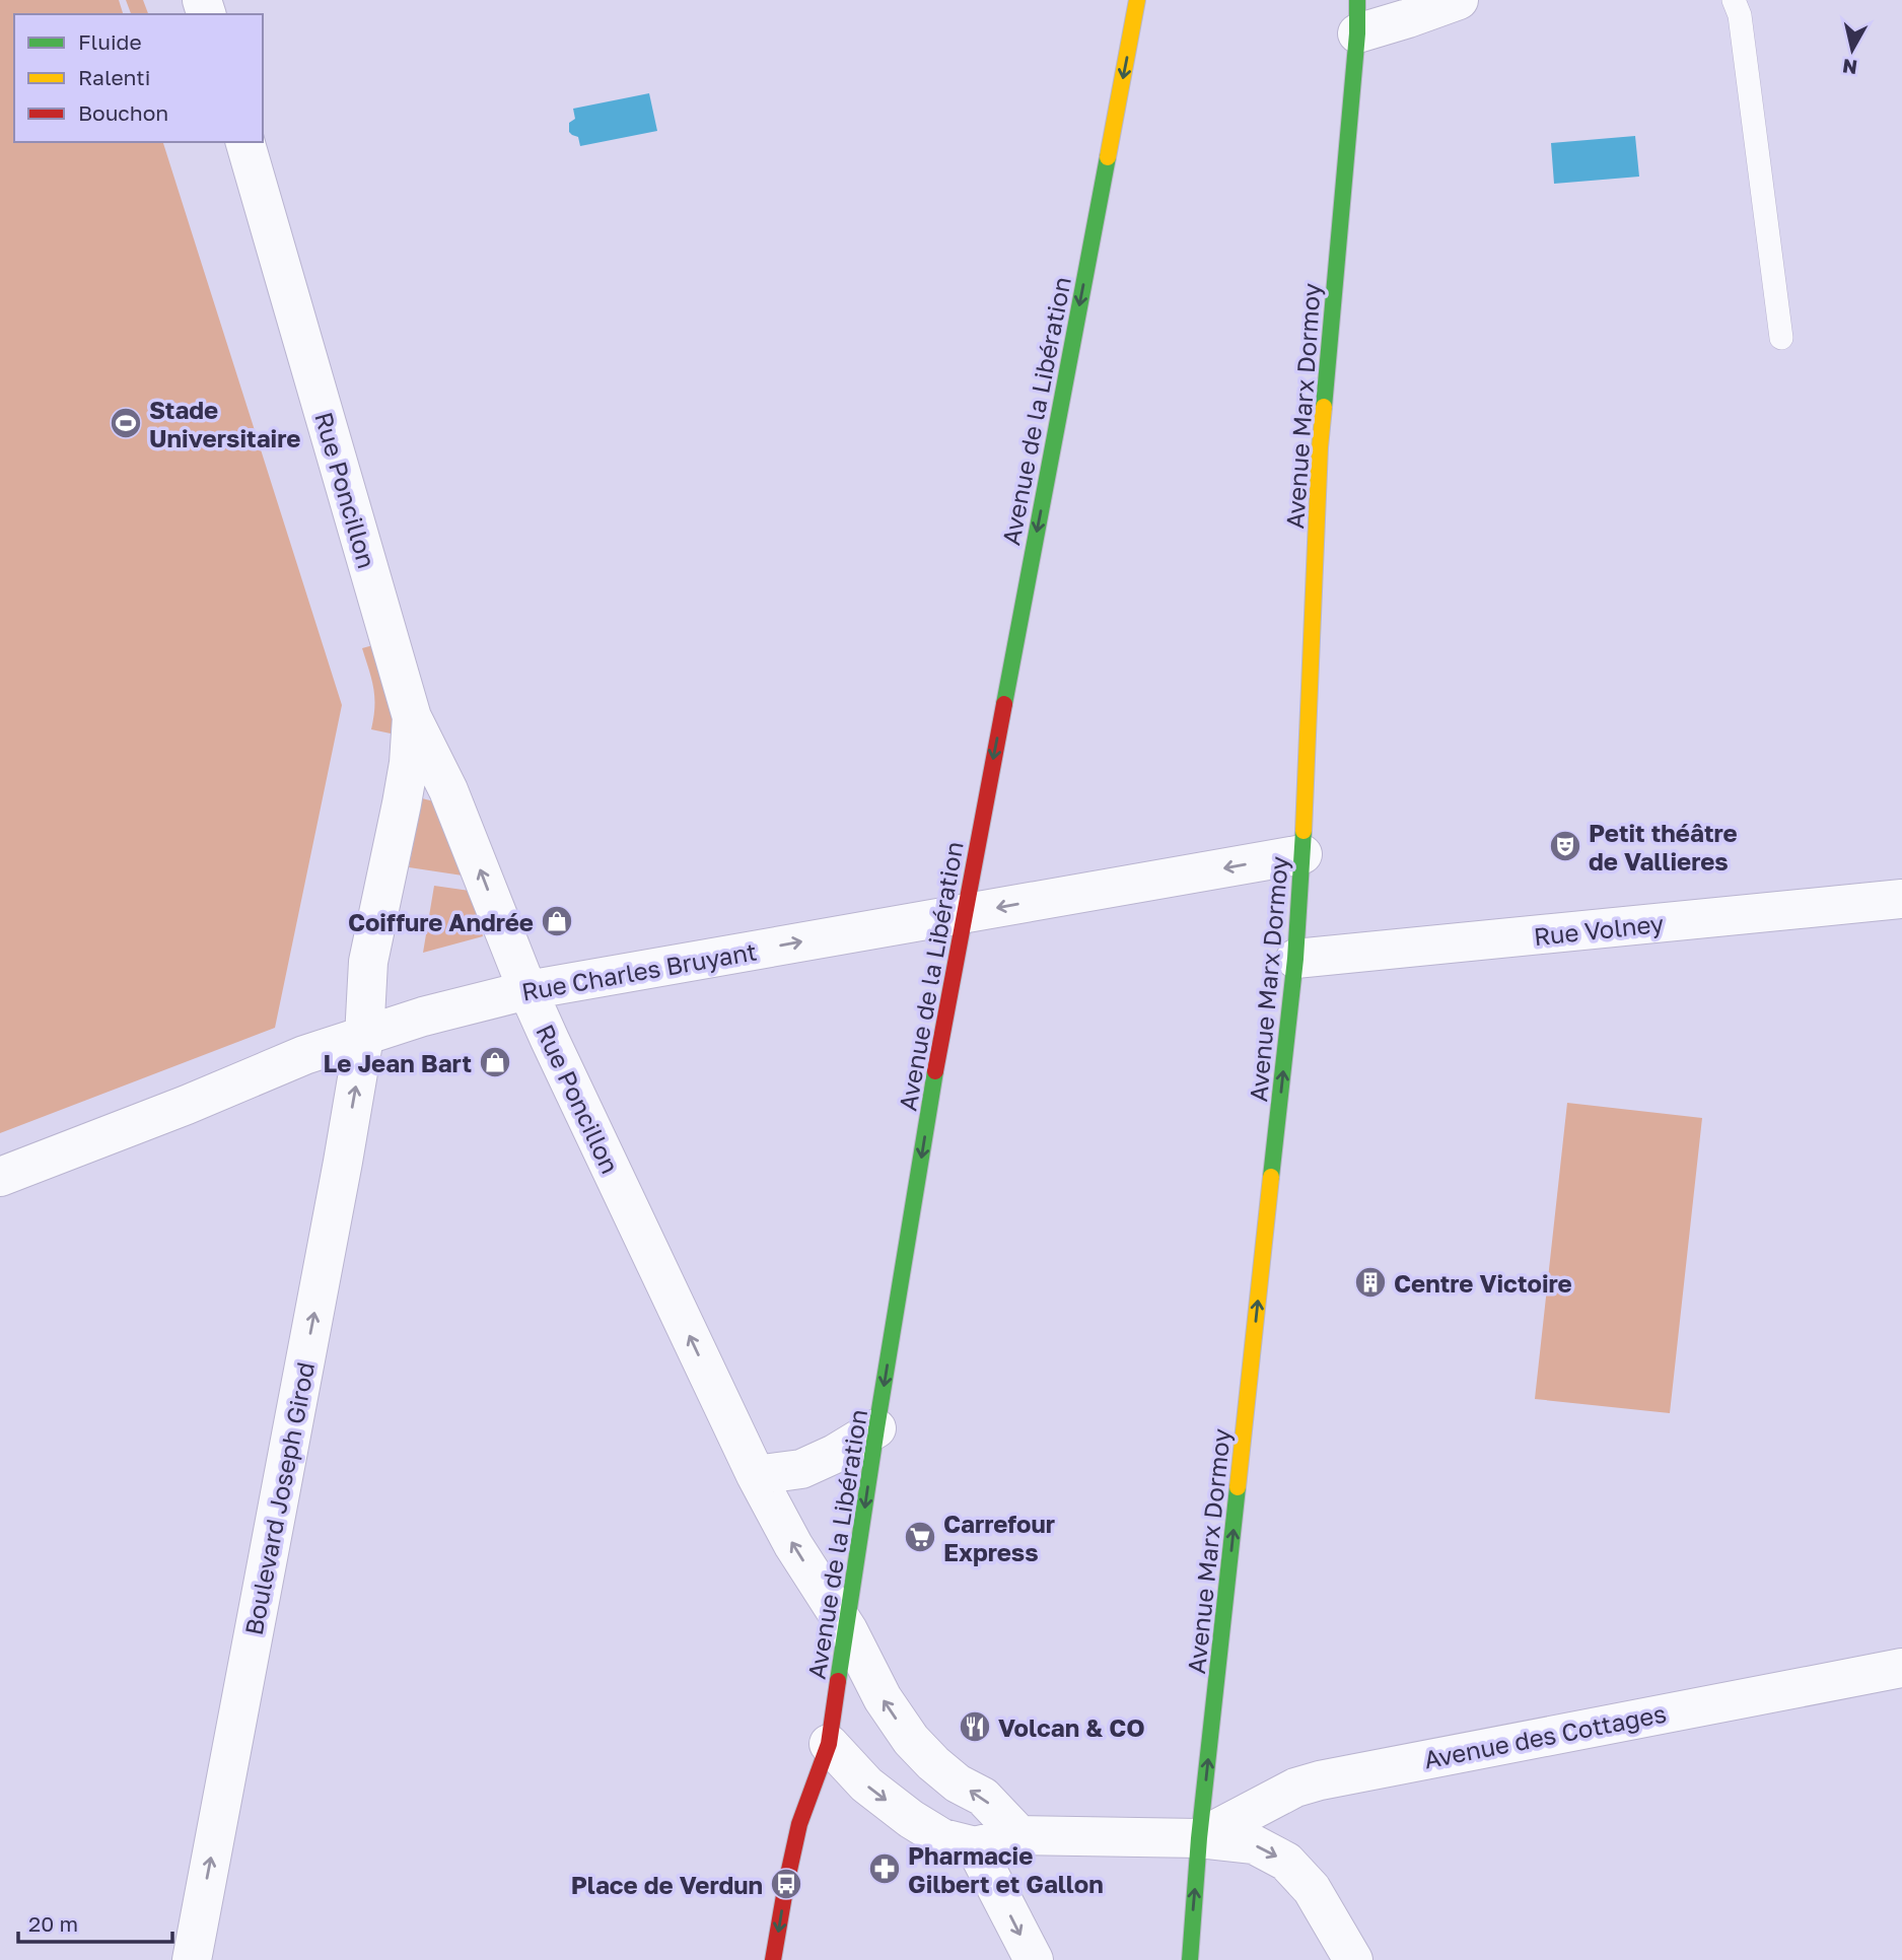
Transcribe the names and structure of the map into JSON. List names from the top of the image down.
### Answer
{
  "streets": {
    "main road": ["Avenue Marx Dormoy", "Avenue de la Libération"],
    "street": [
      "Rue Poncillon",
      "Rue Volney",
      "Rue Charles Bruyant",
      "Boulevard Joseph Girod",
      "Avenue des Cottages"
    ]
  },
  "crossings": [
    ["Avenue Marx Dormoy", "Rue Volney"],
    ["Avenue Marx Dormoy", "Rue Charles Bruyant"],
    ["Avenue Marx Dormoy", "Avenue des Cottages"],
    ["Avenue de la Libération", "Rue Poncillon"],
    ["Avenue de la Libération", "Rue Charles Bruyant"],
    ["Rue Poncillon", "Rue Charles Bruyant"],
    ["Rue Poncillon", "Boulevard Joseph Girod"],
    ["Rue Charles Bruyant", "Boulevard Joseph Girod"]
  ],
  "one_way": [
    "Avenue Marx Dormoy",
    "Avenue de la Libération",
    "Rue Poncillon",
    "Boulevard Joseph Girod"
  ],
  "places": {
    "sports": ["Stade Universitaire"],
    "theatre": ["Petit théâtre de Vallieres"],
    "shop": ["Coiffure Andrée", "Le Jean Bart"],
    "building": ["Centre Victoire"],
    "supermarket": ["Carrefour Express"],
    "restaurant": ["Volcan & CO"],
    "pharmacy": ["Pharmacie Gilbert et Gallon"],
    "bus stop": ["Place de Verdun"]
  },
  "legend": ["Fluide", "Ralenti", "Bouchon"],
  "scale_bar": "20 m",
  "north": "bottom"
}
